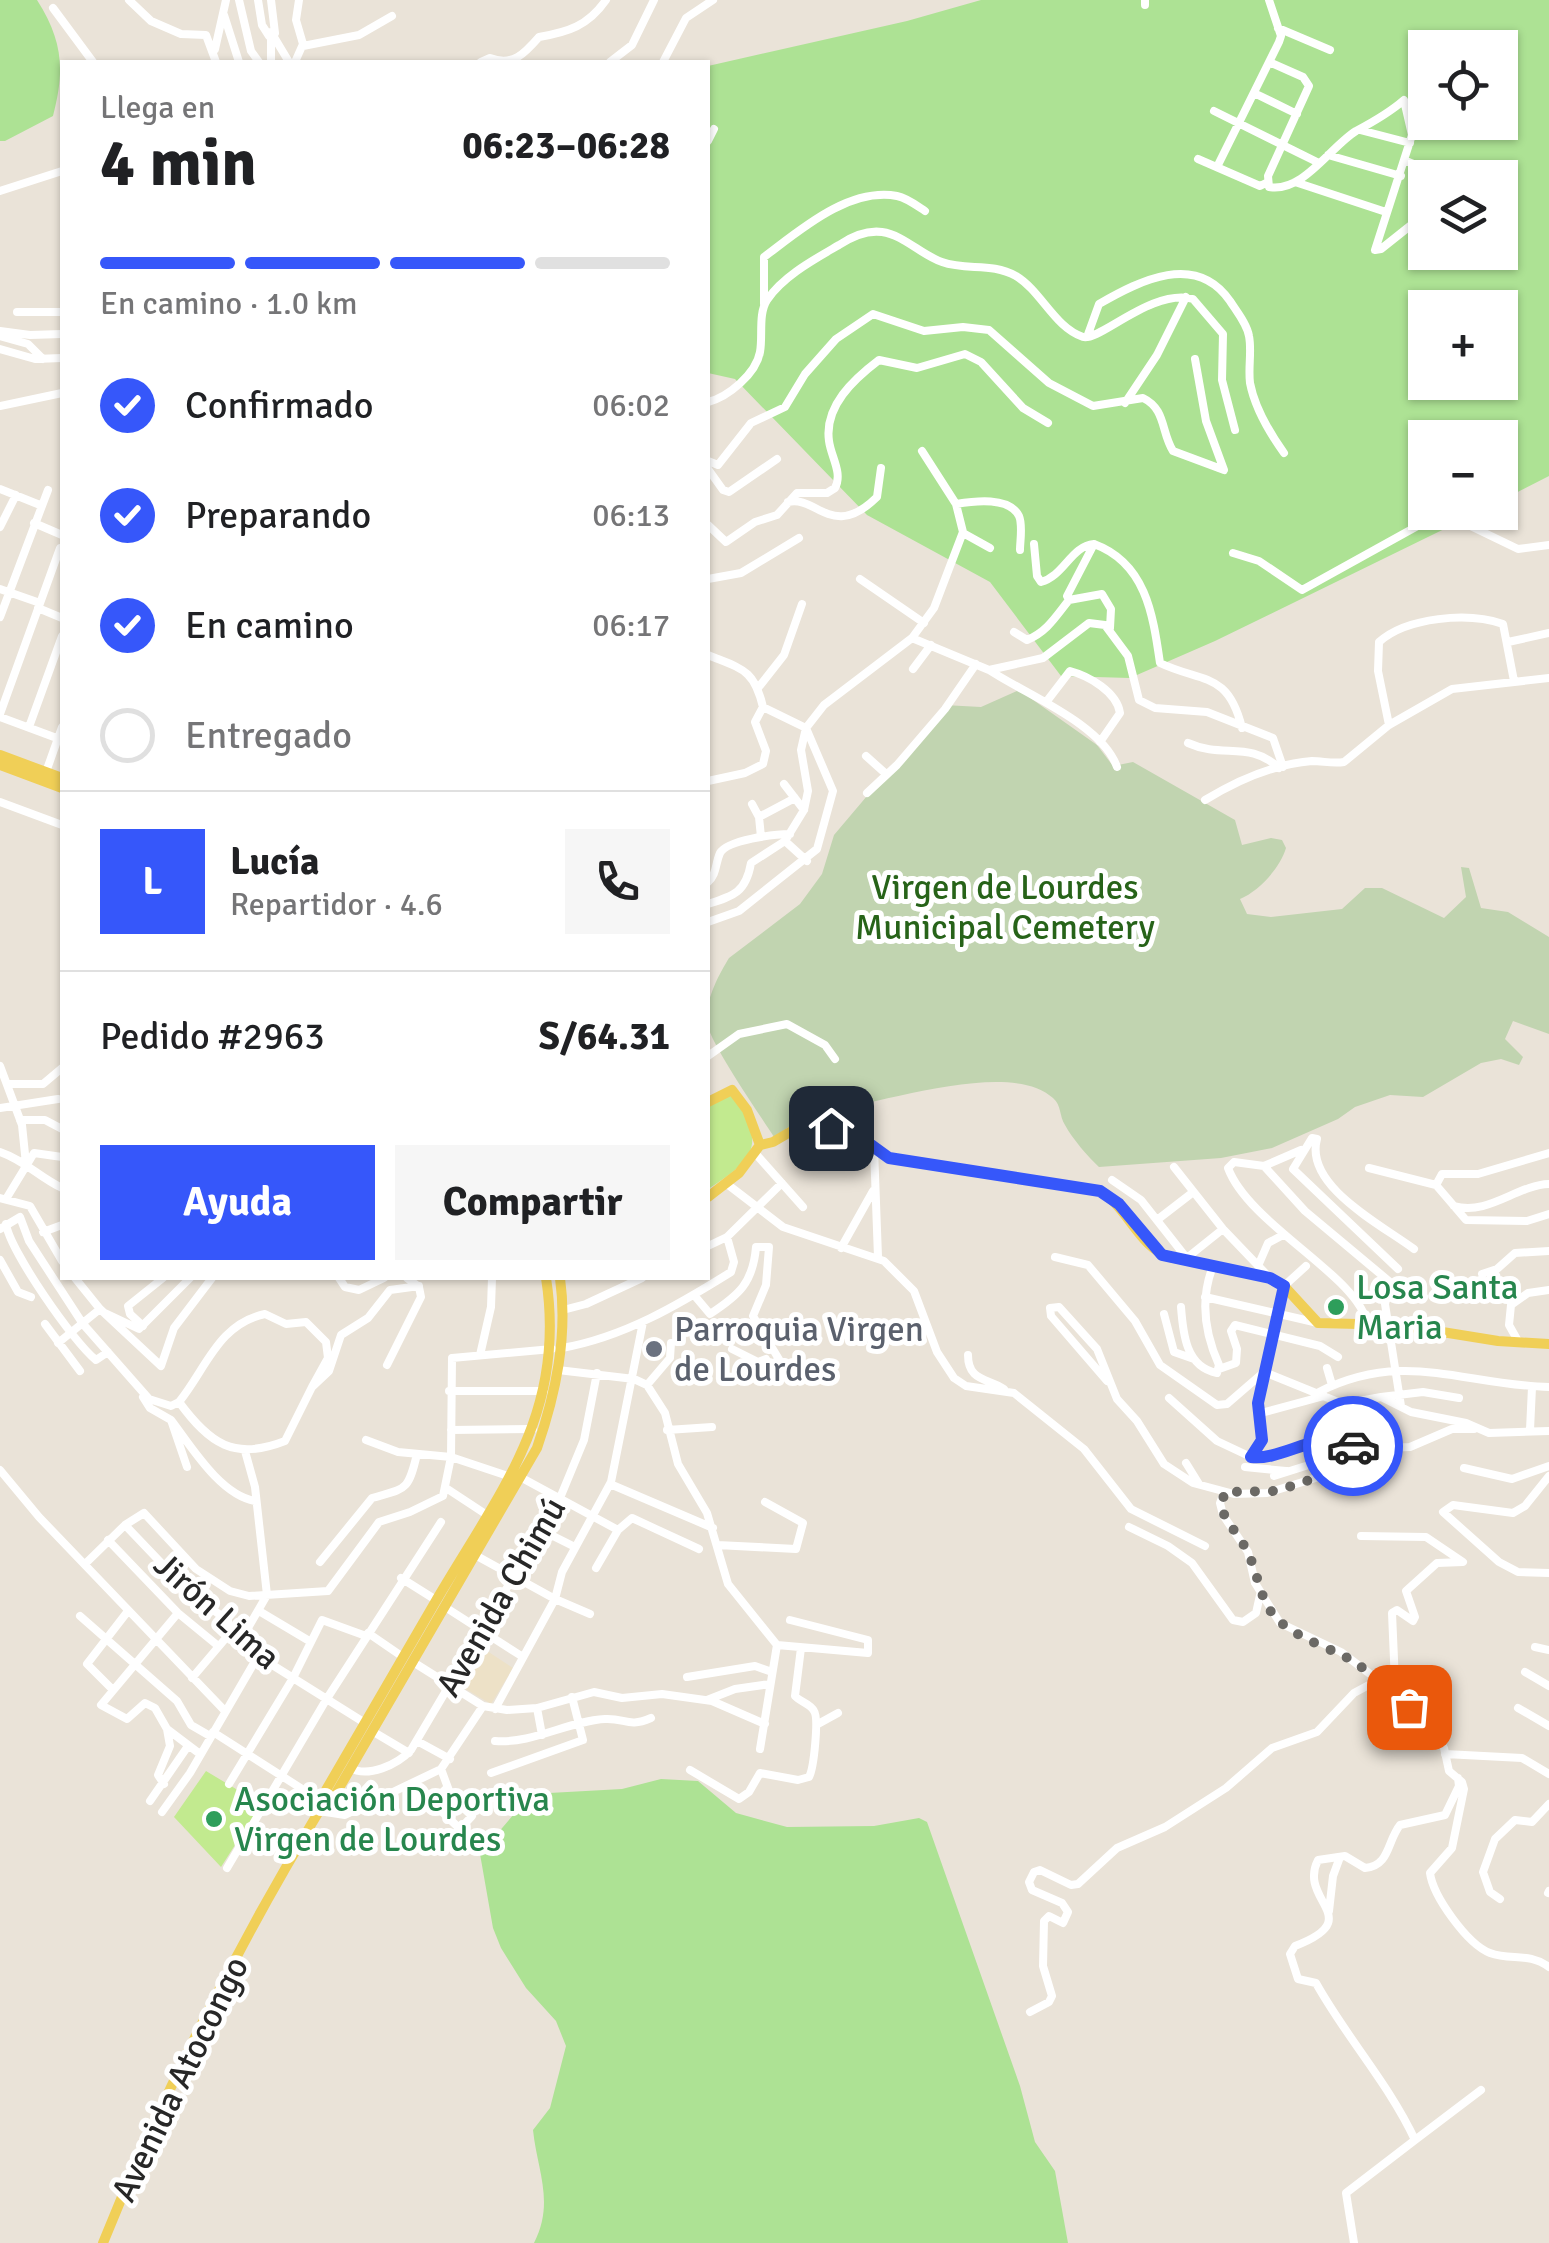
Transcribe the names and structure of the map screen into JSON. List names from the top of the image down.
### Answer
{
  "streets": {
    "main road": ["Avenida Atocongo"],
    "street": ["Avenida Chimú", "Jirón Lima"]
  },
  "crossings": [
    ["Avenida Chimú", "Jirón Lima"]
  ],
  "parks": ["Virgen de Lourdes Municipal Cemetery"],
  "places": ["Losa Santa Maria", "Parroquia Virgen de Lourdes", "Asociación Deportiva Virgen de Lourdes"],
  "page": {
    "map_buttons": ["+", "−"],
    "heading": ["4 min", "Llega en", "06:23–06:28"],
    "panel": [
      "Lucía",
      "Repartidor · 4.6",
      "Pedido #2963",
      "S/64.31"
    ],
    "bar": "En camino · 1.0 km",
    "list": [
      ["Confirmado", "06:02"],
      ["Preparando", "06:13"],
      ["En camino", "06:17"],
      "Entregado"
    ],
    "round": "L",
    "buttons": ["Ayuda", "Compartir"]
  }
}
